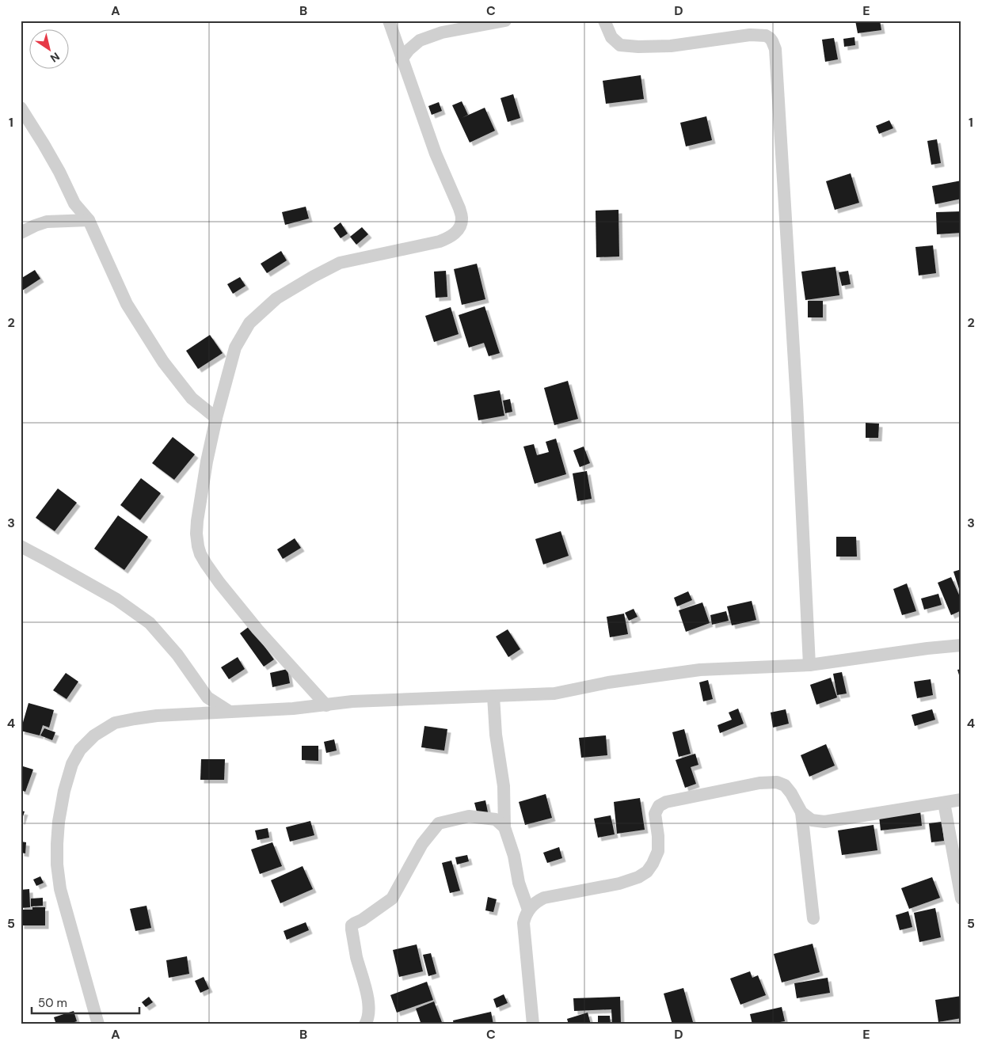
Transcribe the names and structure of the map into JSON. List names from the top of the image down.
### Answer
{
  "scale_bar": "50 m",
  "north": "bottom right",
  "grid": {
    "columns": [
      "A",
      "B",
      "C",
      "D",
      "E"
    ],
    "rows": [
      "1",
      "2",
      "3",
      "4",
      "5"
    ]
  }
}
